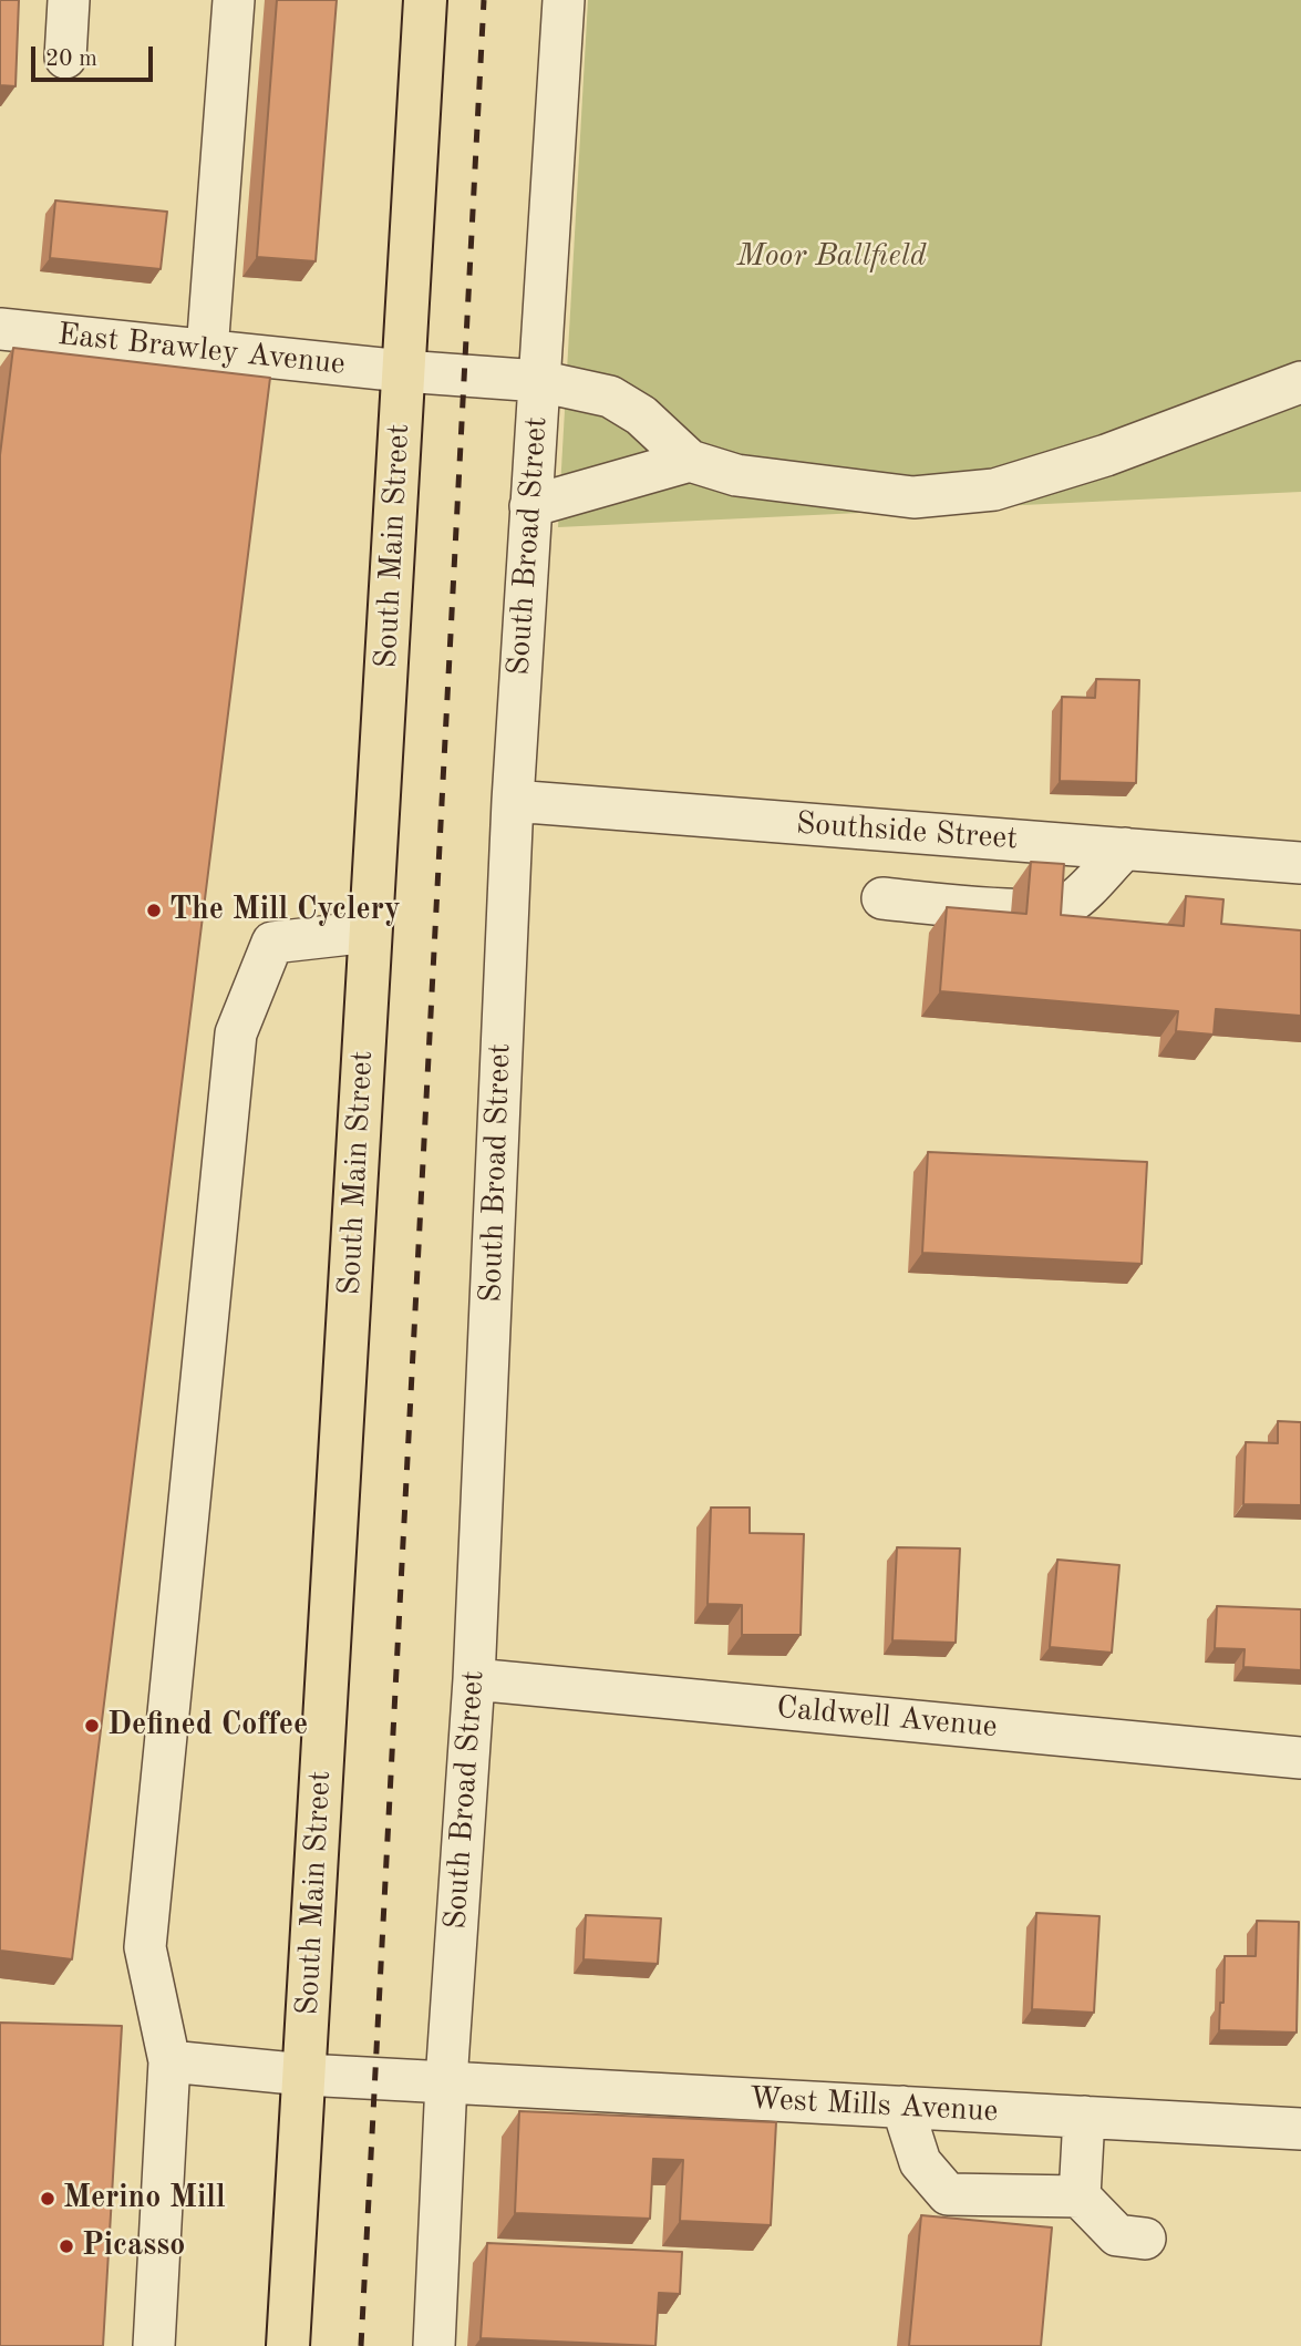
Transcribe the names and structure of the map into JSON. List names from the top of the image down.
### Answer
{
  "streets": {
    "main road": ["South Main Street"],
    "street": [
      "East Brawley Avenue",
      "South Broad Street",
      "Southside Street",
      "Caldwell Avenue",
      "West Mills Avenue"
    ]
  },
  "crossings": [
    ["East Brawley Avenue", "South Main Street"],
    ["East Brawley Avenue", "South Broad Street"],
    ["South Main Street", "West Mills Avenue"],
    ["South Broad Street", "Southside Street"],
    ["South Broad Street", "Caldwell Avenue"],
    ["South Broad Street", "West Mills Avenue"]
  ],
  "parks": ["Moor Ballfield"],
  "places": [
    "The Mill Cyclery",
    "Defined Coffee",
    "Merino Mill",
    "Picasso"
  ],
  "scale_bar": "20 m"
}
